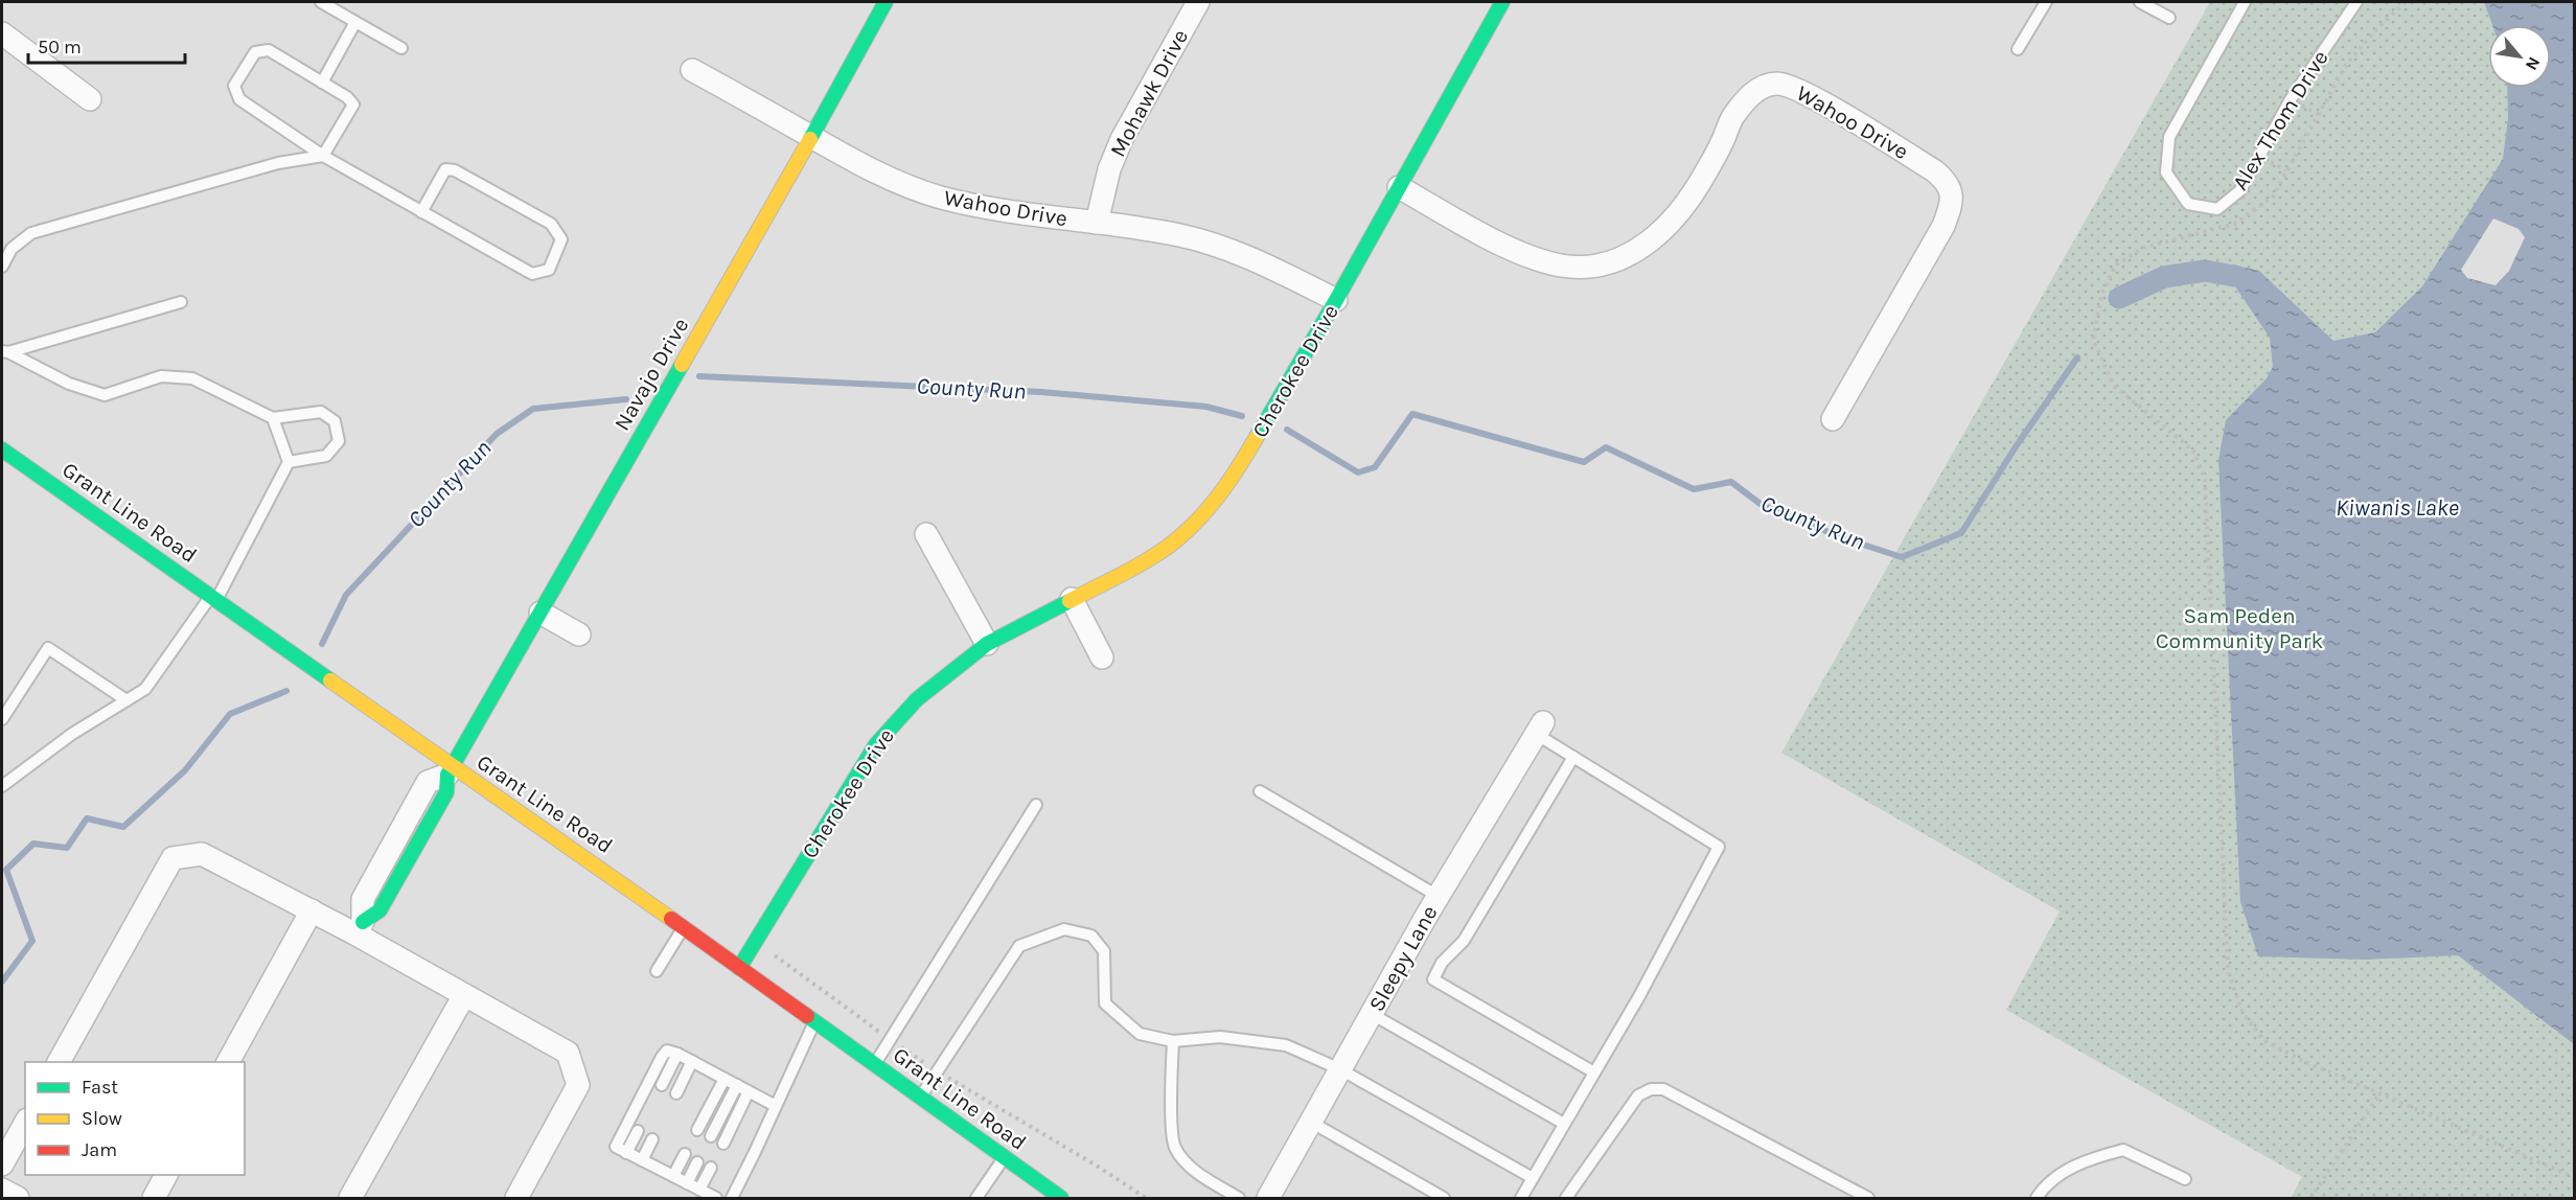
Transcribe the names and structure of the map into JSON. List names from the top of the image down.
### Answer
{
  "streets": {
    "street": [
      "Mohawk Drive",
      "Wahoo Drive",
      "Cherokee Drive",
      "Navajo Drive",
      "Grant Line Road",
      "Sleepy Lane"
    ],
    "lane": ["Alex Thom Drive"]
  },
  "crossings": [
    ["Mohawk Drive", "Wahoo Drive"],
    ["Wahoo Drive", "Cherokee Drive"],
    ["Wahoo Drive", "Navajo Drive"],
    ["Cherokee Drive", "Grant Line Road"],
    ["Navajo Drive", "Grant Line Road"]
  ],
  "water": ["County Run", "Kiwanis Lake"],
  "parks": ["Sam Peden Community Park"],
  "legend": ["Fast", "Slow", "Jam"],
  "scale_bar": "50 m",
  "north": "bottom right"
}
